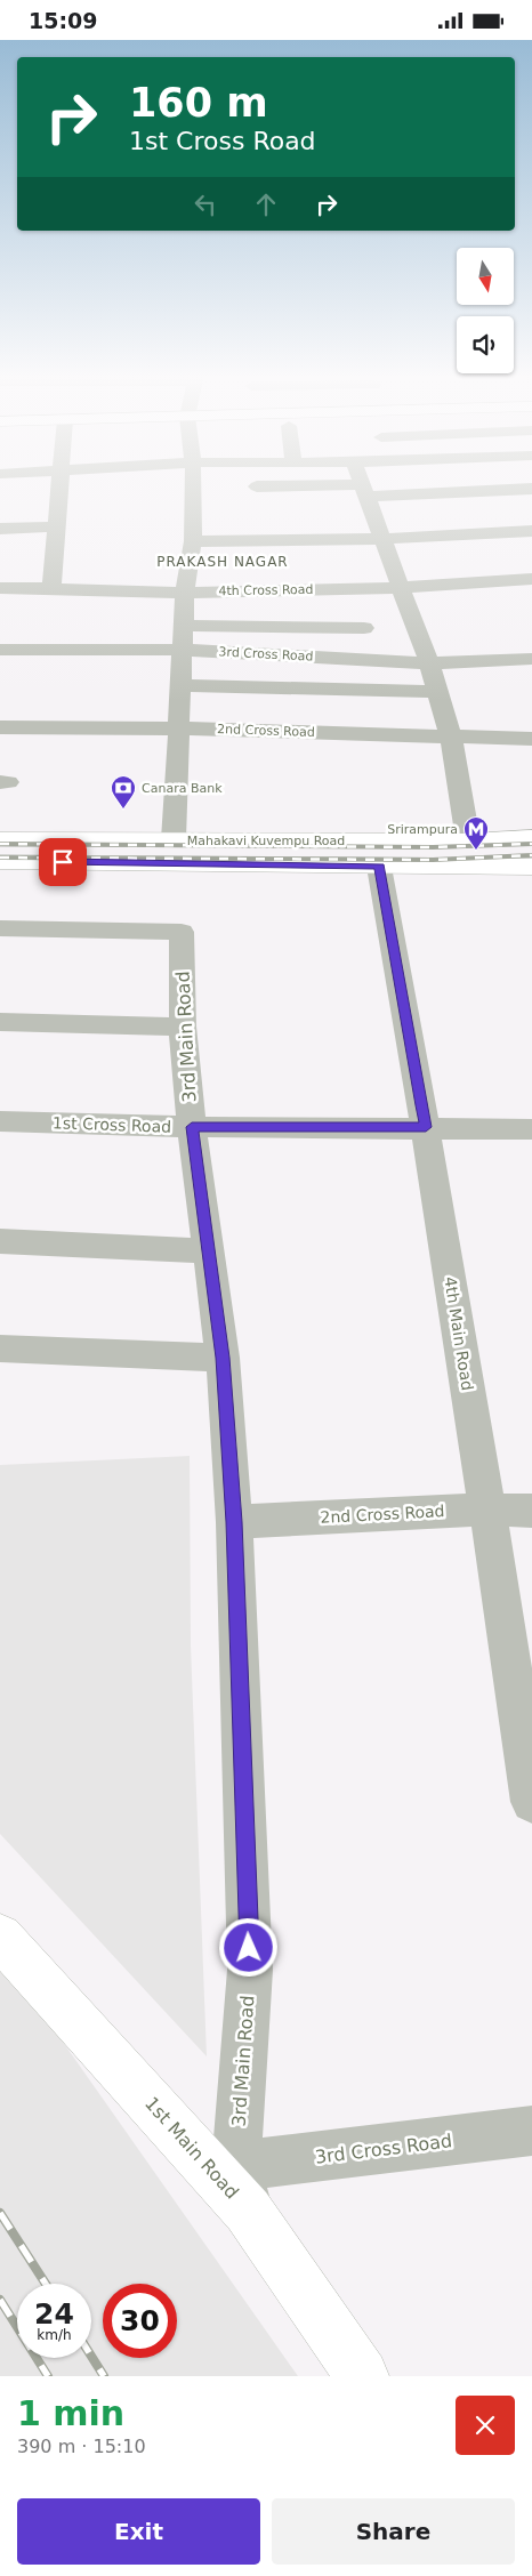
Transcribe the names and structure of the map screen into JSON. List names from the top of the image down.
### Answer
{
  "streets": {
    "main road": ["Mahakavi Kuvempu Road", "1st Main Road"],
    "street": [
      "4th Cross Road",
      "3rd Cross Road",
      "2nd Cross Road",
      "3rd Main Road",
      "1st Cross Road",
      "4th Main Road"
    ]
  },
  "crossings": [
    ["3rd Cross Road", "3rd Main Road"],
    ["3rd Cross Road", "1st Main Road"],
    ["2nd Cross Road", "3rd Main Road"],
    ["2nd Cross Road", "4th Main Road"],
    ["Mahakavi Kuvempu Road", "4th Main Road"],
    ["3rd Main Road", "1st Cross Road"],
    ["3rd Main Road", "1st Main Road"],
    ["1st Cross Road", "4th Main Road"]
  ],
  "districts": ["PRAKASH NAGAR"],
  "places": {
    "bank": ["Canara Bank"],
    "metro station": ["Srirampura"]
  },
  "north": "bottom",
  "page": {
    "status": "15:09",
    "turn": ["160 m", "1st Cross Road"],
    "speed": "24 km/h",
    "limit": "30",
    "heading": ["1 min", "390 m · 15:10"],
    "buttons": ["Exit", "Share"]
  }
}
